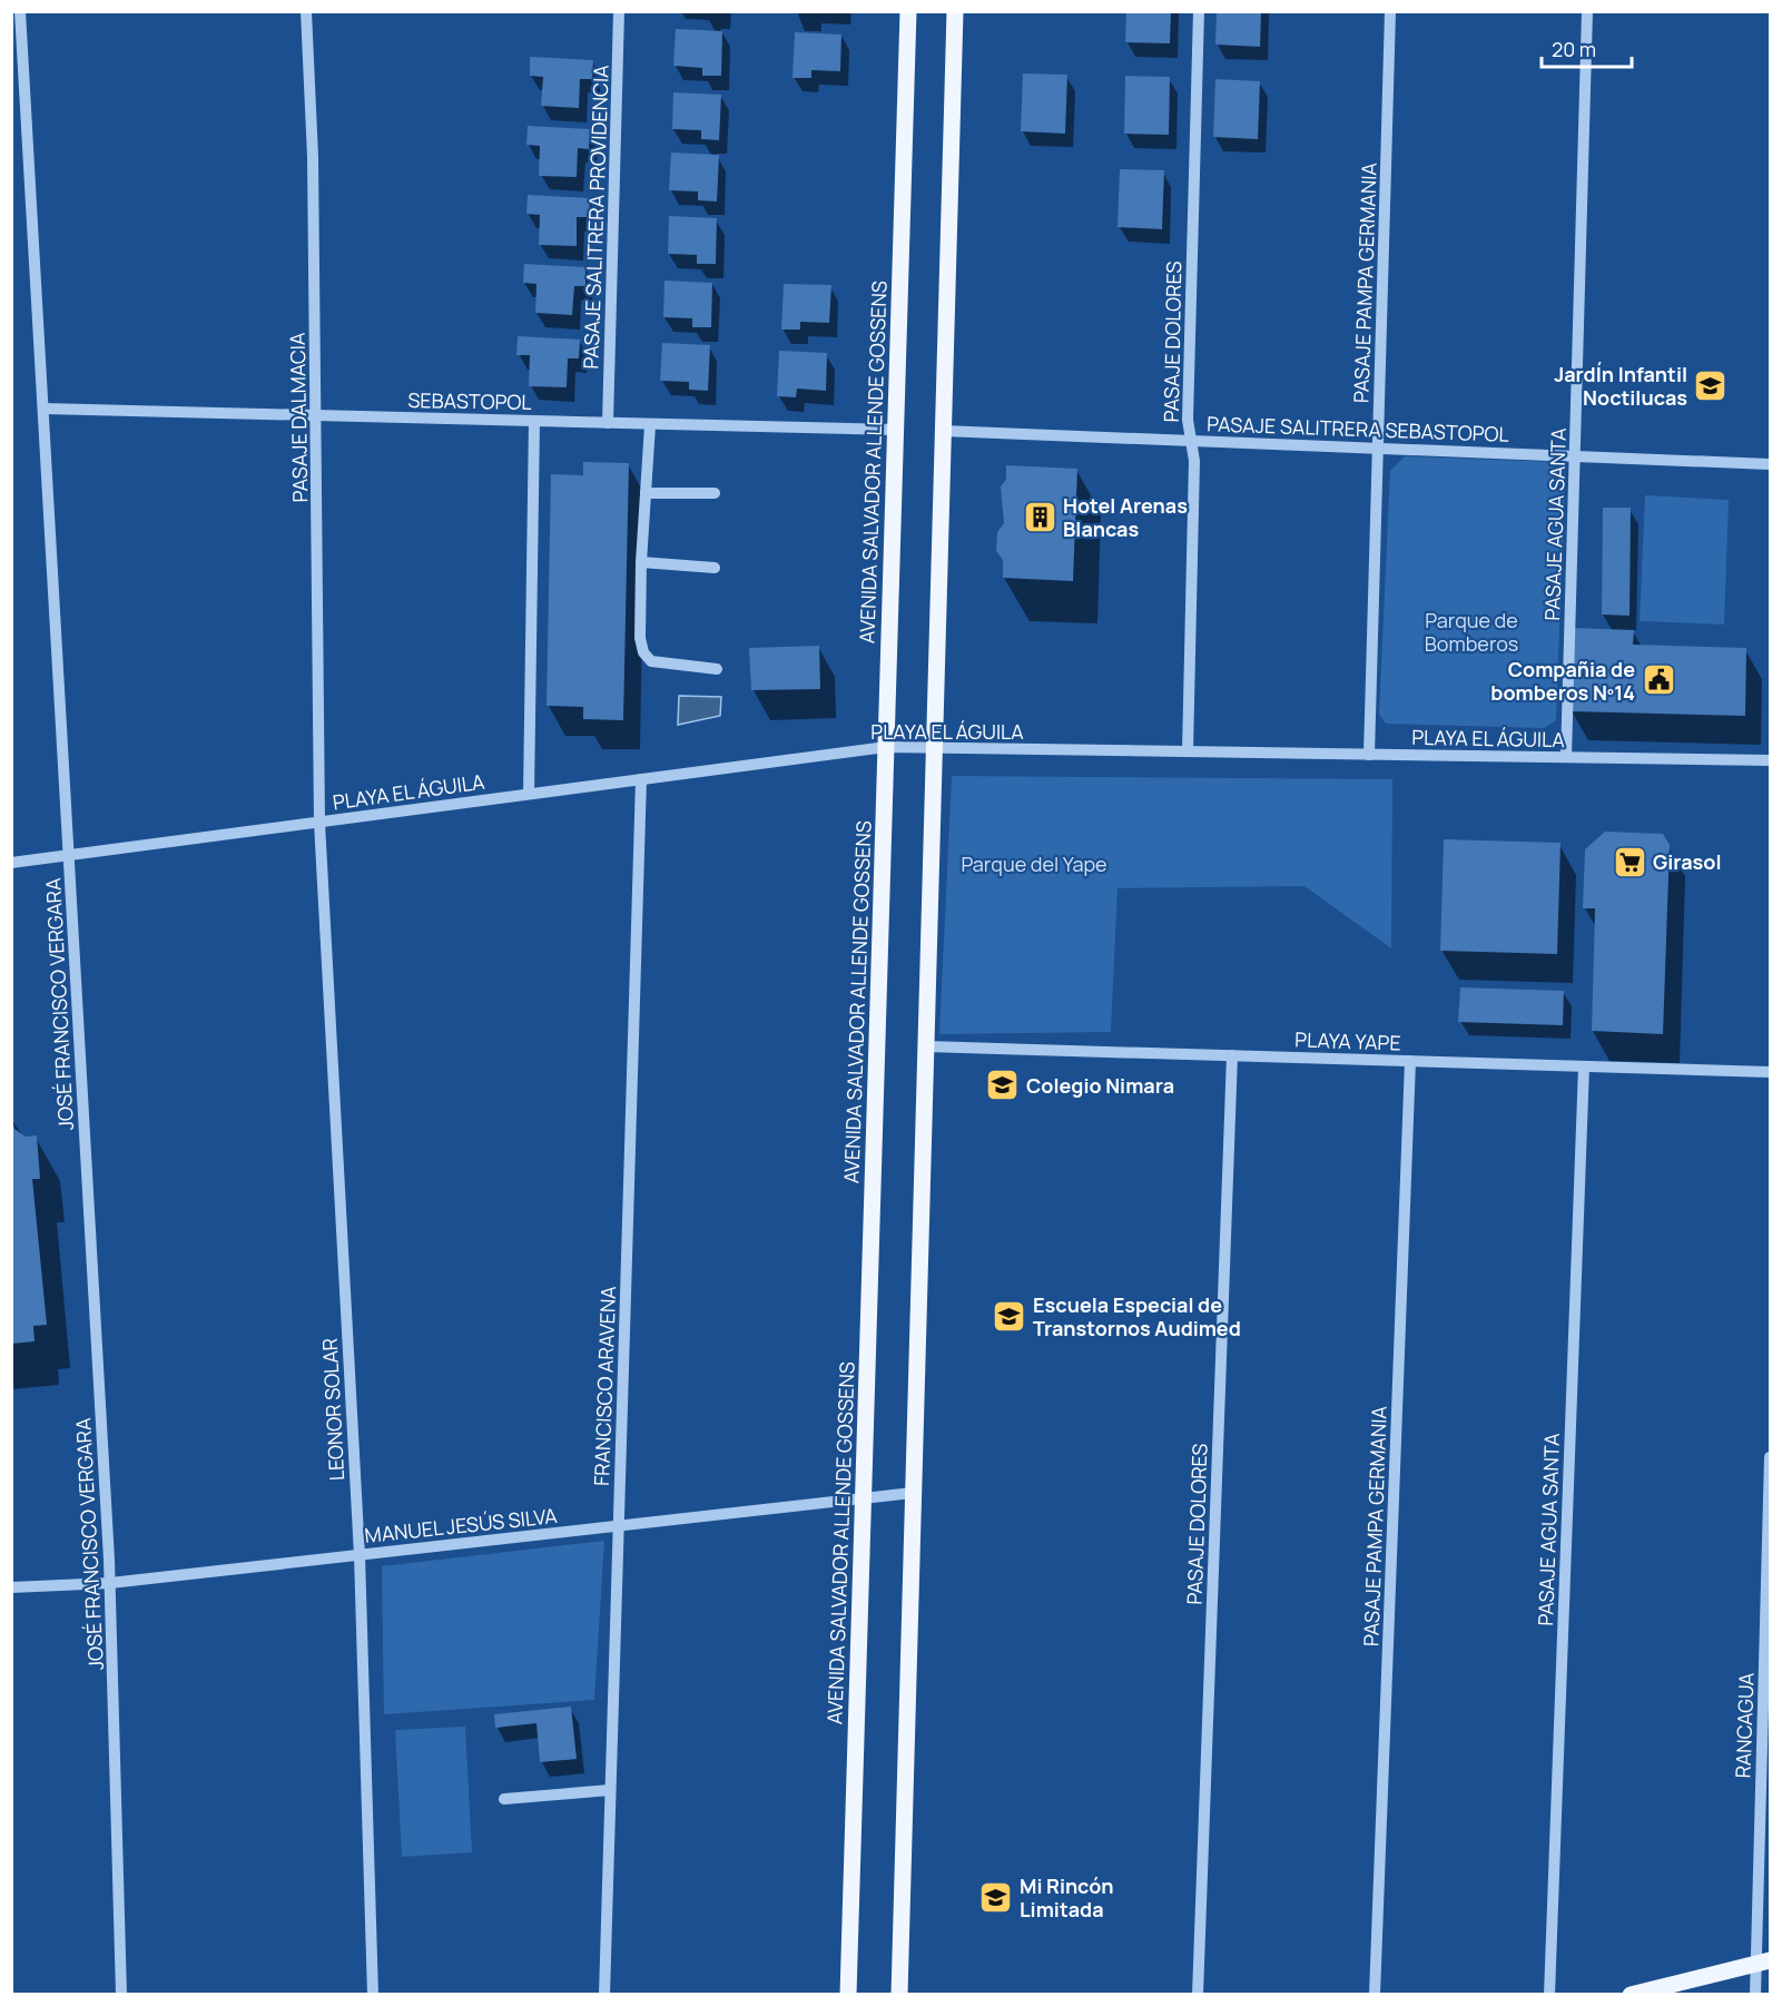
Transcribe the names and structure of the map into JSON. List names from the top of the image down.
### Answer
{
  "streets": {
    "main road": ["AVENIDA SALVADOR ALLENDE GOSSENS"],
    "street": [
      "PASAJE SALITRERA PROVIDENCIA",
      "PASAJE PAMPA GERMANIA",
      "PASAJE DOLORES",
      "SEBASTOPOL",
      "PASAJE DALMACIA",
      "PASAJE SALITRERA SEBASTOPOL",
      "PASAJE AGUA SANTA",
      "PLAYA EL ÁGUILA",
      "JOSÉ FRANCISCO VERGARA",
      "PLAYA YAPE",
      "FRANCISCO ARAVENA",
      "LEONOR SOLAR",
      "MANUEL JESÚS SILVA",
      "RANCAGUA"
    ]
  },
  "crossings": [
    ["PASAJE SALITRERA PROVIDENCIA", "SEBASTOPOL"],
    ["PASAJE PAMPA GERMANIA", "PASAJE SALITRERA SEBASTOPOL"],
    ["PASAJE PAMPA GERMANIA", "PLAYA EL ÁGUILA"],
    ["PASAJE PAMPA GERMANIA", "PLAYA YAPE"],
    ["PASAJE DOLORES", "PASAJE SALITRERA SEBASTOPOL"],
    ["PASAJE DOLORES", "PLAYA EL ÁGUILA"],
    ["PASAJE DOLORES", "PLAYA YAPE"],
    ["SEBASTOPOL", "PASAJE DALMACIA"],
    ["SEBASTOPOL", "AVENIDA SALVADOR ALLENDE GOSSENS"],
    ["SEBASTOPOL", "JOSÉ FRANCISCO VERGARA"],
    ["PASAJE DALMACIA", "PLAYA EL ÁGUILA"],
    ["PASAJE DALMACIA", "LEONOR SOLAR"],
    ["PASAJE SALITRERA SEBASTOPOL", "PASAJE AGUA SANTA"],
    ["AVENIDA SALVADOR ALLENDE GOSSENS", "PLAYA EL ÁGUILA"],
    ["AVENIDA SALVADOR ALLENDE GOSSENS", "MANUEL JESÚS SILVA"],
    ["PASAJE AGUA SANTA", "PLAYA EL ÁGUILA"],
    ["PASAJE AGUA SANTA", "PLAYA YAPE"],
    ["PLAYA EL ÁGUILA", "JOSÉ FRANCISCO VERGARA"],
    ["PLAYA EL ÁGUILA", "FRANCISCO ARAVENA"],
    ["PLAYA EL ÁGUILA", "LEONOR SOLAR"],
    ["JOSÉ FRANCISCO VERGARA", "MANUEL JESÚS SILVA"],
    ["FRANCISCO ARAVENA", "MANUEL JESÚS SILVA"],
    ["LEONOR SOLAR", "MANUEL JESÚS SILVA"]
  ],
  "parks": ["Parque de Bomberos", "Parque del Yape"],
  "places": {
    "school or university": [
      "JardÍn Infantil Noctilucas",
      "Colegio Nimara",
      "Escuela Especial de Transtornos Audimed",
      "Mi Rincón Limitada"
    ],
    "building": ["Hotel Arenas Blancas"],
    "public building": ["Compañia de bomberos Nº14"],
    "supermarket": ["Girasol"]
  },
  "scale_bar": "20 m"
}
